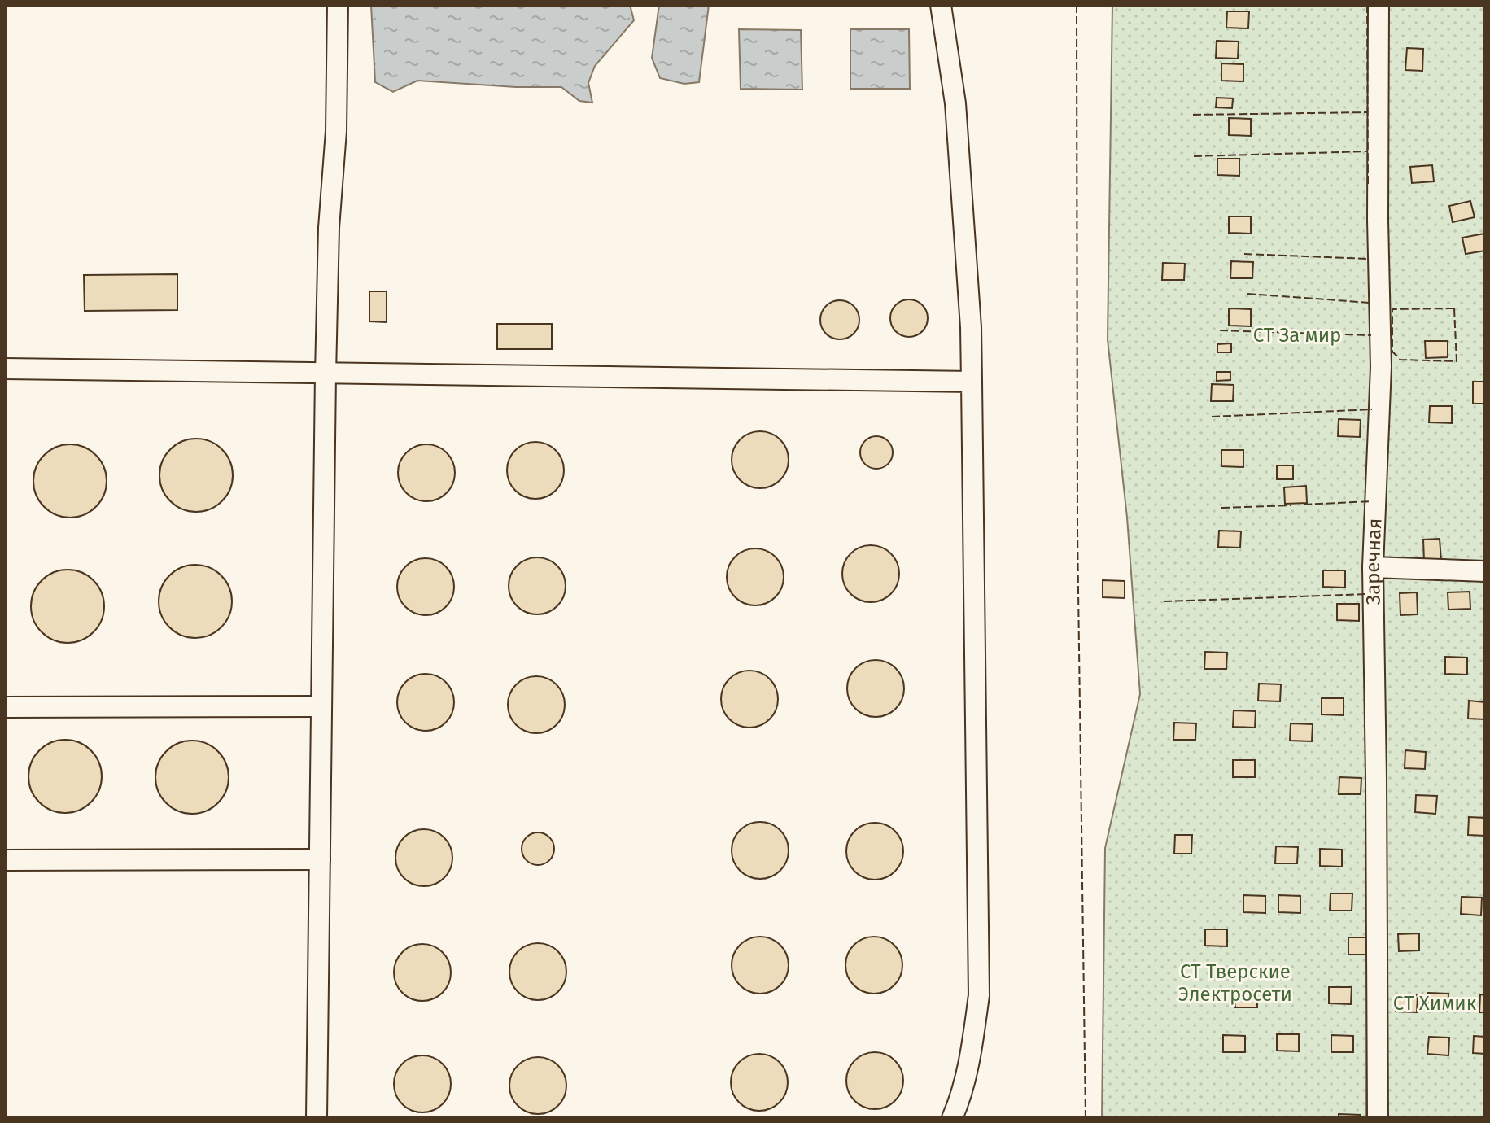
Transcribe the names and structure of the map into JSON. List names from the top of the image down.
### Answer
{
  "streets": {
    "street": ["Заречная"]
  },
  "parks": ["СТ За мир", "СТ Тверские Электросети", "СТ Химик"]
}
